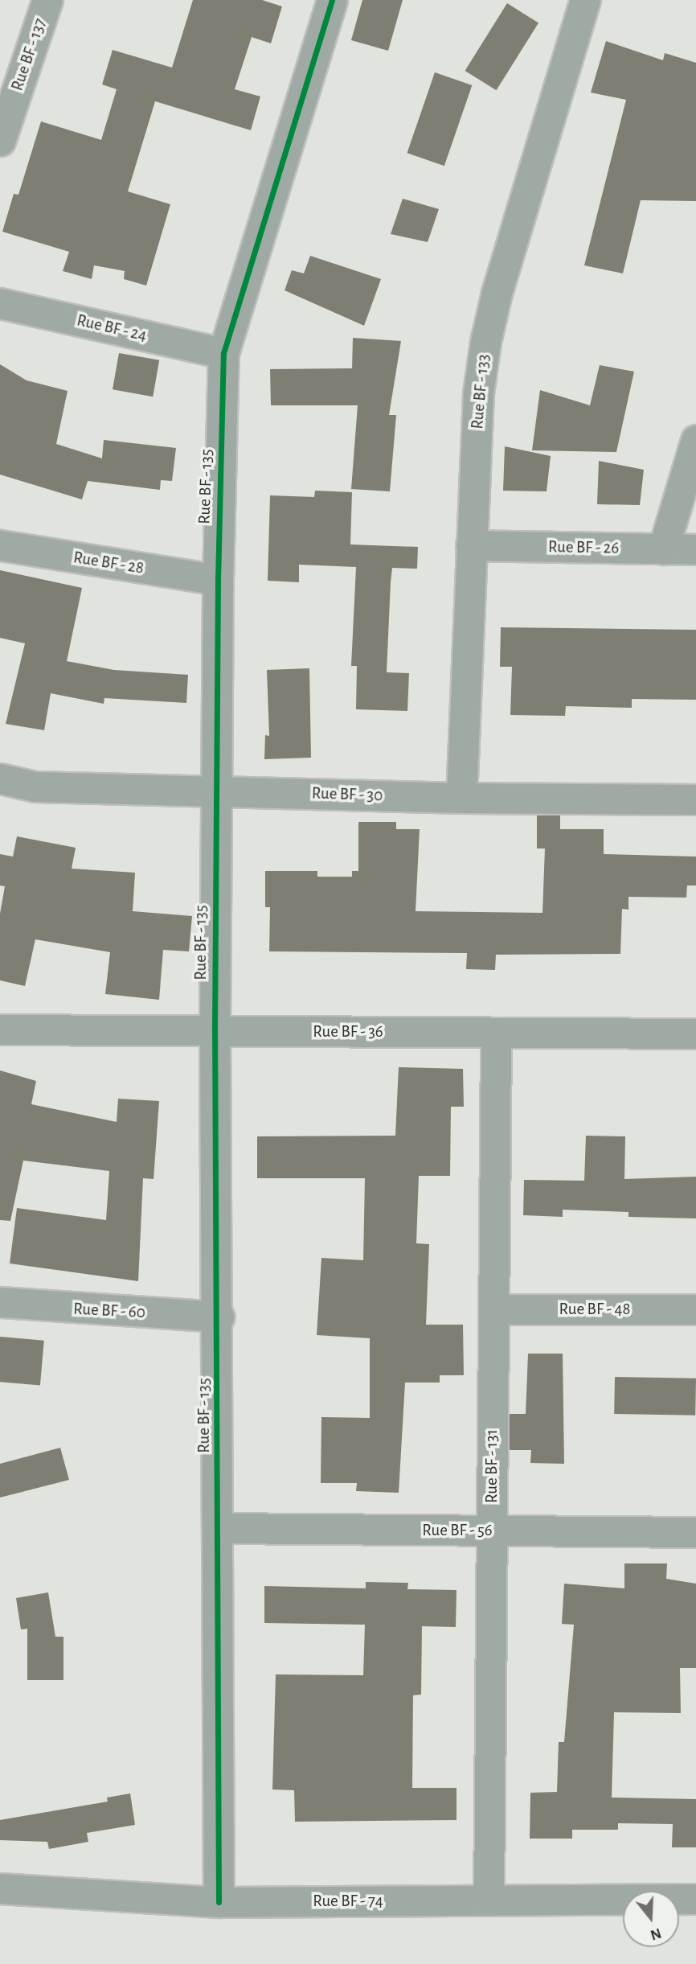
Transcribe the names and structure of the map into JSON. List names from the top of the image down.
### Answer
{
  "streets": {
    "street": [
      "Rue BF - 137",
      "Rue BF - 24",
      "Rue BF - 133",
      "Rue BF - 135",
      "Rue BF - 26",
      "Rue BF - 28",
      "Rue BF - 30",
      "Rue BF - 36",
      "Rue BF - 48",
      "Rue BF - 60",
      "Rue BF - 131",
      "Rue BF - 56",
      "Rue BF - 74"
    ]
  },
  "crossings": [
    ["Rue BF - 24", "Rue BF - 135"],
    ["Rue BF - 133", "Rue BF - 26"],
    ["Rue BF - 133", "Rue BF - 30"],
    ["Rue BF - 135", "Rue BF - 28"],
    ["Rue BF - 135", "Rue BF - 30"],
    ["Rue BF - 135", "Rue BF - 36"],
    ["Rue BF - 135", "Rue BF - 60"],
    ["Rue BF - 135", "Rue BF - 56"],
    ["Rue BF - 135", "Rue BF - 74"],
    ["Rue BF - 36", "Rue BF - 131"],
    ["Rue BF - 48", "Rue BF - 131"],
    ["Rue BF - 131", "Rue BF - 56"],
    ["Rue BF - 131", "Rue BF - 74"]
  ],
  "north": "bottom"
}
